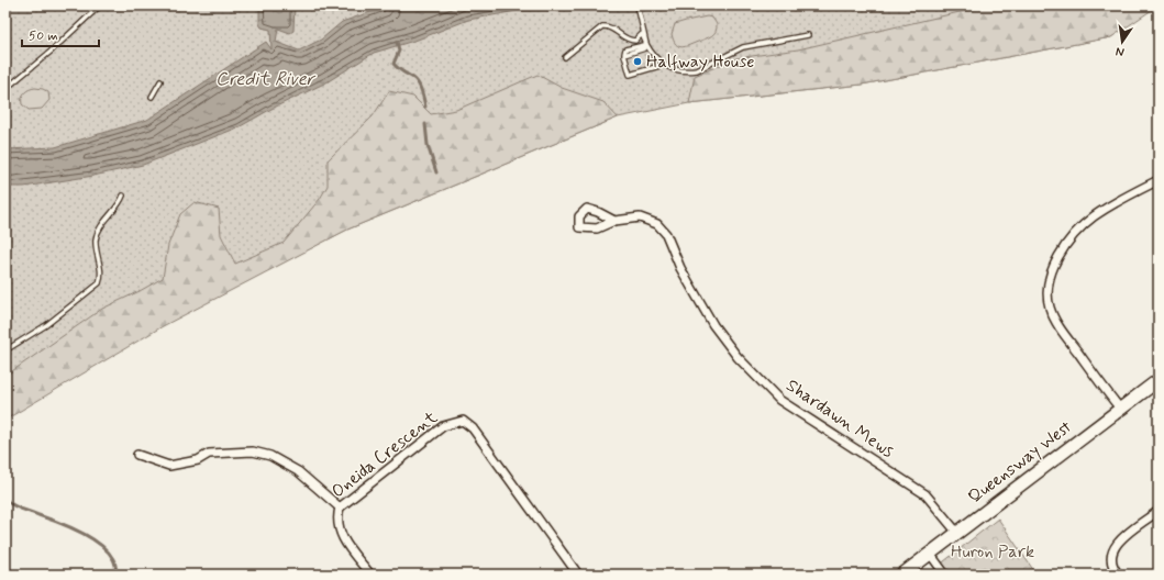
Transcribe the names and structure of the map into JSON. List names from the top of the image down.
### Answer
{
  "streets": {
    "street": ["Shardawn Mews", "Oneida Crescent", "Queensway West"]
  },
  "crossings": [
    ["Shardawn Mews", "Queensway West"]
  ],
  "water": ["Credit River"],
  "parks": ["Huron Park"],
  "places": ["Halfway House"],
  "scale_bar": "50 m",
  "north": "bottom"
}
